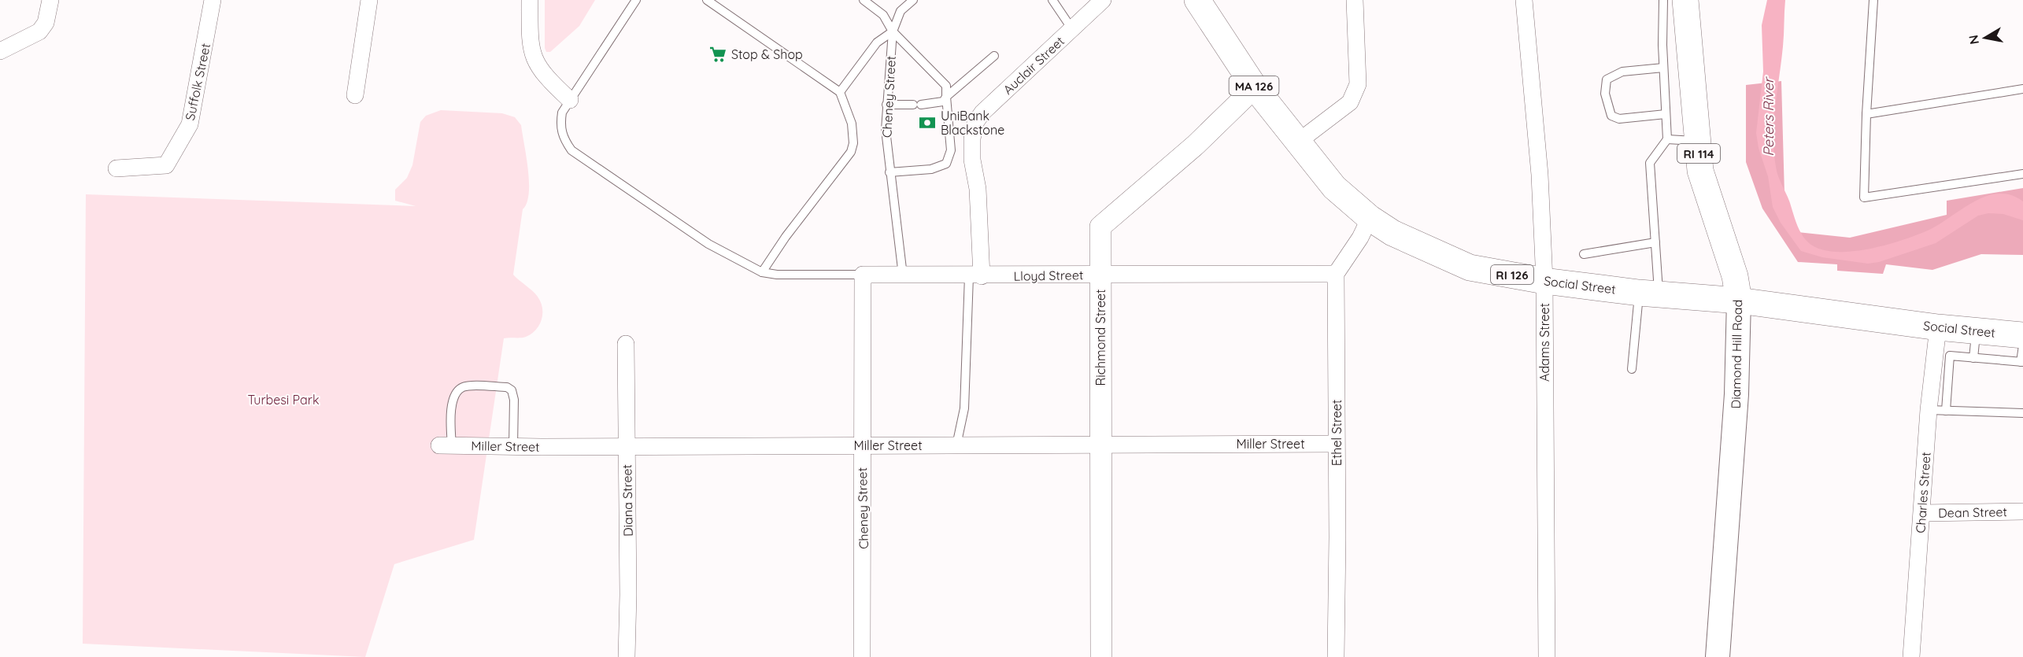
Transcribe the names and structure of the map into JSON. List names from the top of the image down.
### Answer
{
  "streets": {
    "main road": [
      "MA 126",
      "RI 114",
      "RI 126",
      "Social Street",
      "Diamond Hill Road"
    ],
    "street": [
      "Auclair Street",
      "Suffolk Street",
      "Cheney Street",
      "Lloyd Street",
      "Richmond Street",
      "Adams Street",
      "Ethel Street",
      "Miller Street",
      "Charles Street",
      "Diana Street",
      "Dean Street"
    ]
  },
  "crossings": [
    ["Auclair Street", "Lloyd Street"],
    ["Cheney Street", "Lloyd Street"],
    ["Cheney Street", "Miller Street"],
    ["Lloyd Street", "Richmond Street"],
    ["Lloyd Street", "Ethel Street"],
    ["Social Street", "Richmond Street"],
    ["Social Street", "Adams Street"],
    ["Social Street", "Diamond Hill Road"],
    ["Social Street", "Charles Street"],
    ["Richmond Street", "Miller Street"],
    ["Ethel Street", "Miller Street"],
    ["Miller Street", "Diana Street"],
    ["Charles Street", "Dean Street"]
  ],
  "water": ["Peters River"],
  "parks": ["Turbesi Park"],
  "places": {
    "supermarket": ["Stop & Shop"],
    "bank": ["UniBank Blackstone"]
  },
  "north": "left"
}
